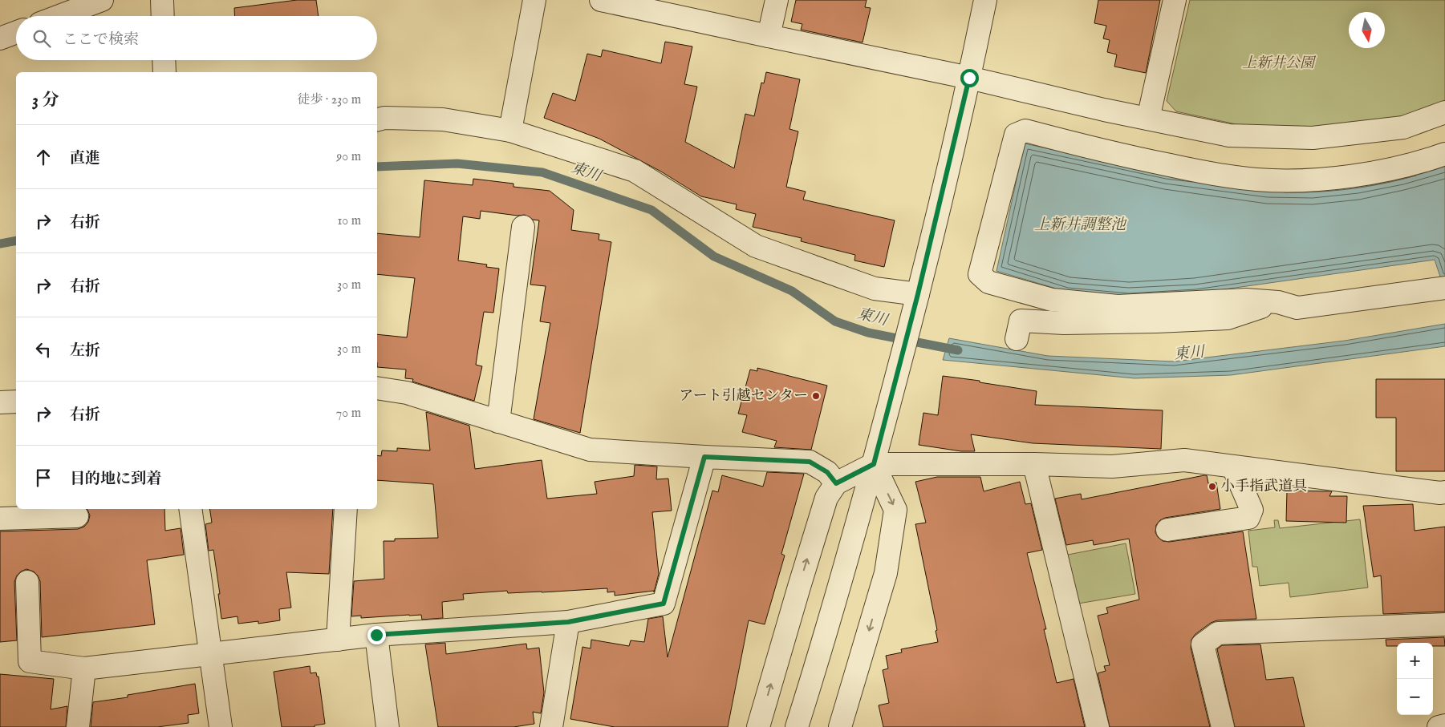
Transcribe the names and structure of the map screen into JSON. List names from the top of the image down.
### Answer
{
  "water": ["東川", "上新井調整池"],
  "parks": ["上新井公園"],
  "places": ["アート引越センター", "小手指武道具"],
  "north": "bottom",
  "page": {
    "search": "ここで検索",
    "heading": ["3 分", "徒歩 · 230 m"],
    "list": [
      ["直進", "90 m"],
      ["右折", "10 m"],
      ["右折", "30 m"],
      ["左折", "30 m"],
      ["右折", "70 m"],
      "目的地に到着"
    ],
    "map_buttons": ["+", "−"]
  }
}
